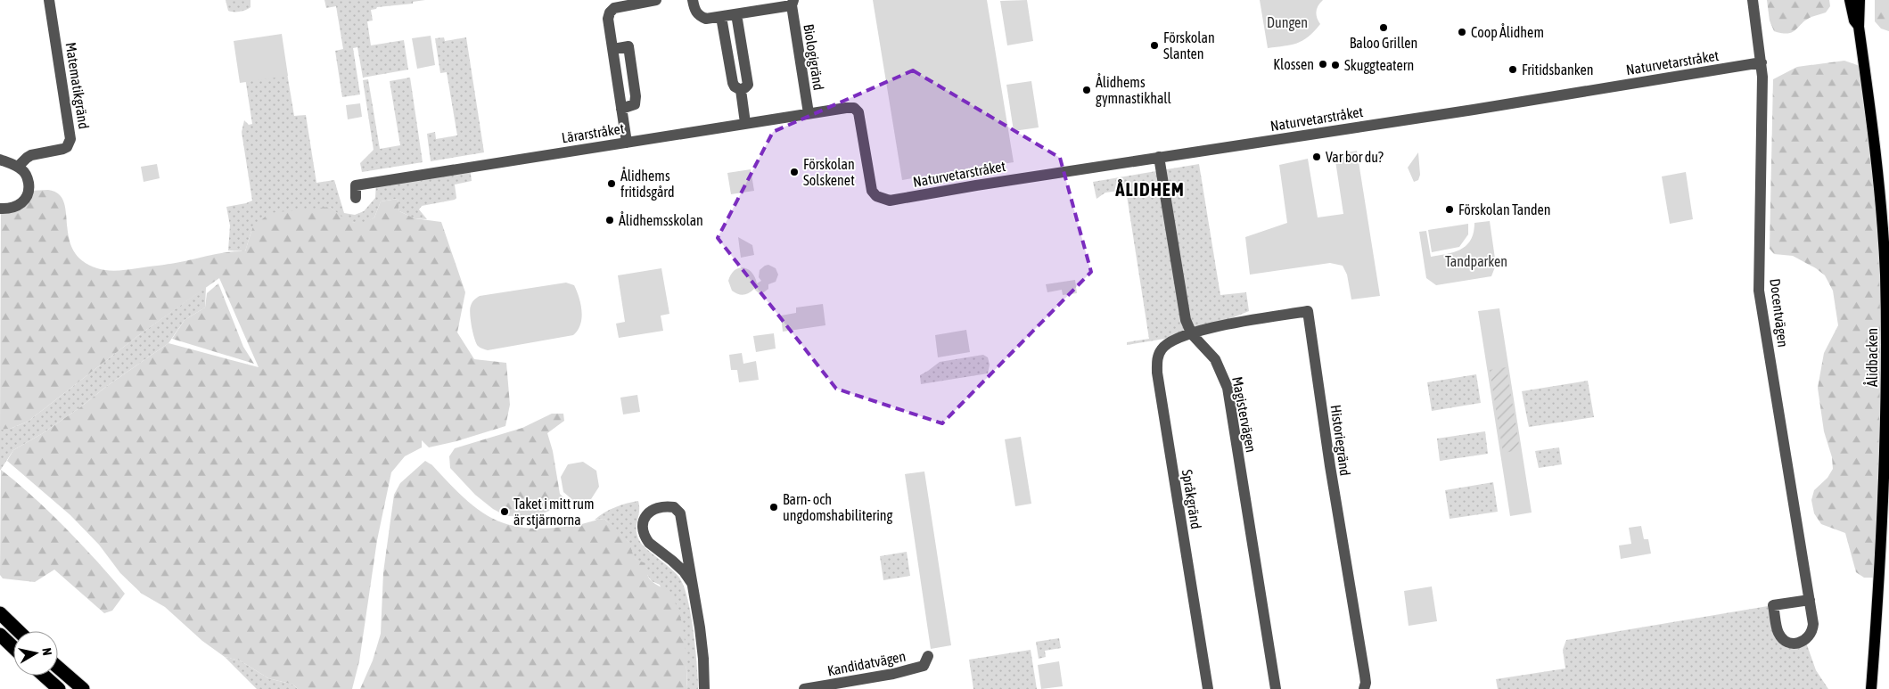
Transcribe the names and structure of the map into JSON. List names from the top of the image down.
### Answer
{
  "streets": {
    "main road": ["Ålidbacken"],
    "street": [
      "Biologigränd",
      "Naturvetarstråket",
      "Matematikgränd",
      "Lärarstråket",
      "Docentvägen",
      "Magistervägen",
      "Historiegränd",
      "Språkgränd",
      "Kandidatvägen"
    ]
  },
  "crossings": [
    ["Biologigränd", "Lärarstråket"],
    ["Naturvetarstråket", "Lärarstråket"],
    ["Naturvetarstråket", "Docentvägen"],
    ["Naturvetarstråket", "Magistervägen"],
    ["Magistervägen", "Historiegränd"],
    ["Magistervägen", "Språkgränd"],
    ["Historiegränd", "Språkgränd"]
  ],
  "districts": ["ÅLIDHEM"],
  "parks": ["Dungen", "Tandparken"],
  "places": [
    "Baloo Grillen",
    "Coop Ålidhem",
    "Förskolan Slanten",
    "Klossen",
    "Skuggteatern",
    "Fritidsbanken",
    "Ålidhems gymnastikhall",
    "Var bor du?",
    "Förskolan Solskenet",
    "Ålidhems fritidsgård",
    "Förskolan Tanden",
    "Ålidhemsskolan",
    "Barn- och ungdomshabilitering",
    "Taket i mitt rum är stjärnorna"
  ],
  "north": "right"
}
